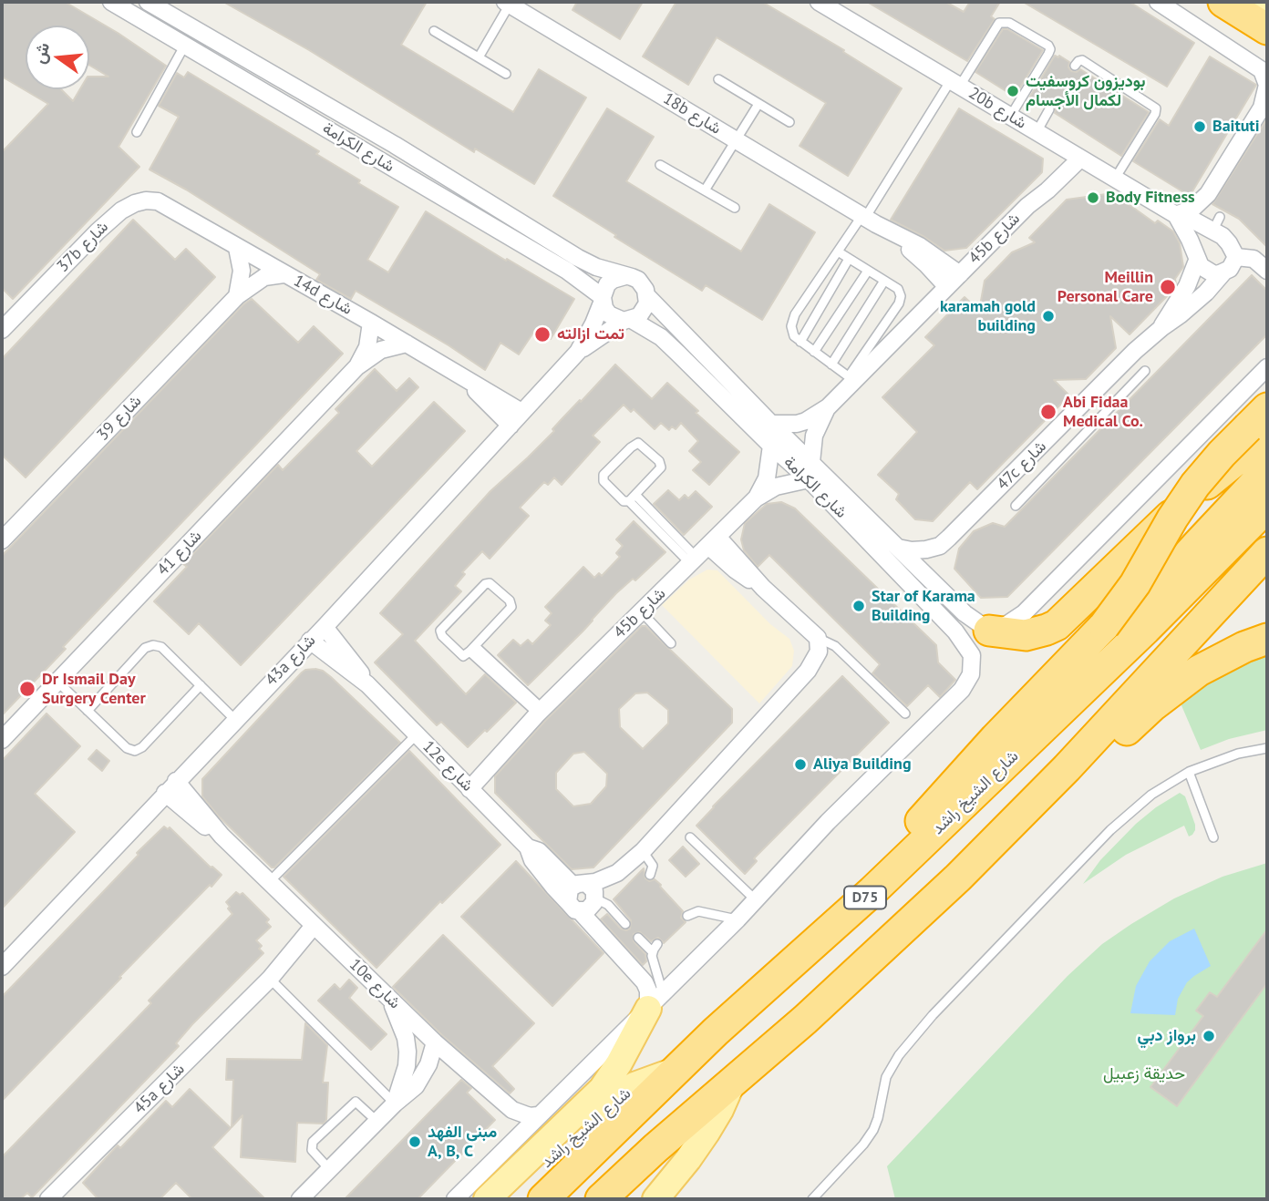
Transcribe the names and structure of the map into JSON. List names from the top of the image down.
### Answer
{
  "streets": {
    "highway": ["شارع الشيخ راشد", "D75"],
    "street": [
      "20b شارع",
      "18b شارع",
      "شارع الكرامة",
      "45b شارع",
      "37b شارع",
      "14d شارع",
      "شارع 39",
      "47c شارع",
      "شارع 41",
      "43a شارع",
      "12e شارع",
      "10e شارع",
      "45a شارع"
    ]
  },
  "crossings": [
    ["20b شارع", "45b شارع"],
    ["20b شارع", "47c شارع"],
    ["18b شارع", "45b شارع"],
    ["شارع الكرامة", "45b شارع"],
    ["شارع الكرامة", "47c شارع"],
    ["شارع الكرامة", "43a شارع"],
    ["45b شارع", "12e شارع"],
    ["37b شارع", "14d شارع"],
    ["14d شارع", "شارع 39"],
    ["14d شارع", "شارع 41"],
    ["14d شارع", "43a شارع"],
    ["43a شارع", "12e شارع"],
    ["43a شارع", "10e شارع"],
    ["10e شارع", "45a شارع"]
  ],
  "parks": ["حديقة زعبيل"],
  "places": [
    "بوديزون كروسفيت لكمال الأجسام",
    "Baituti",
    "Body Fitness",
    "Meillin Personal Care",
    "karamah gold building",
    "تمت ازالته",
    "Abi Fidaa Medical Co.",
    "Star of Karama Building",
    "Dr Ismail Day Surgery Center",
    "Aliya Building",
    "برواز دبي",
    "مبنى الفهد A, B, C"
  ],
  "north": "left"
}
